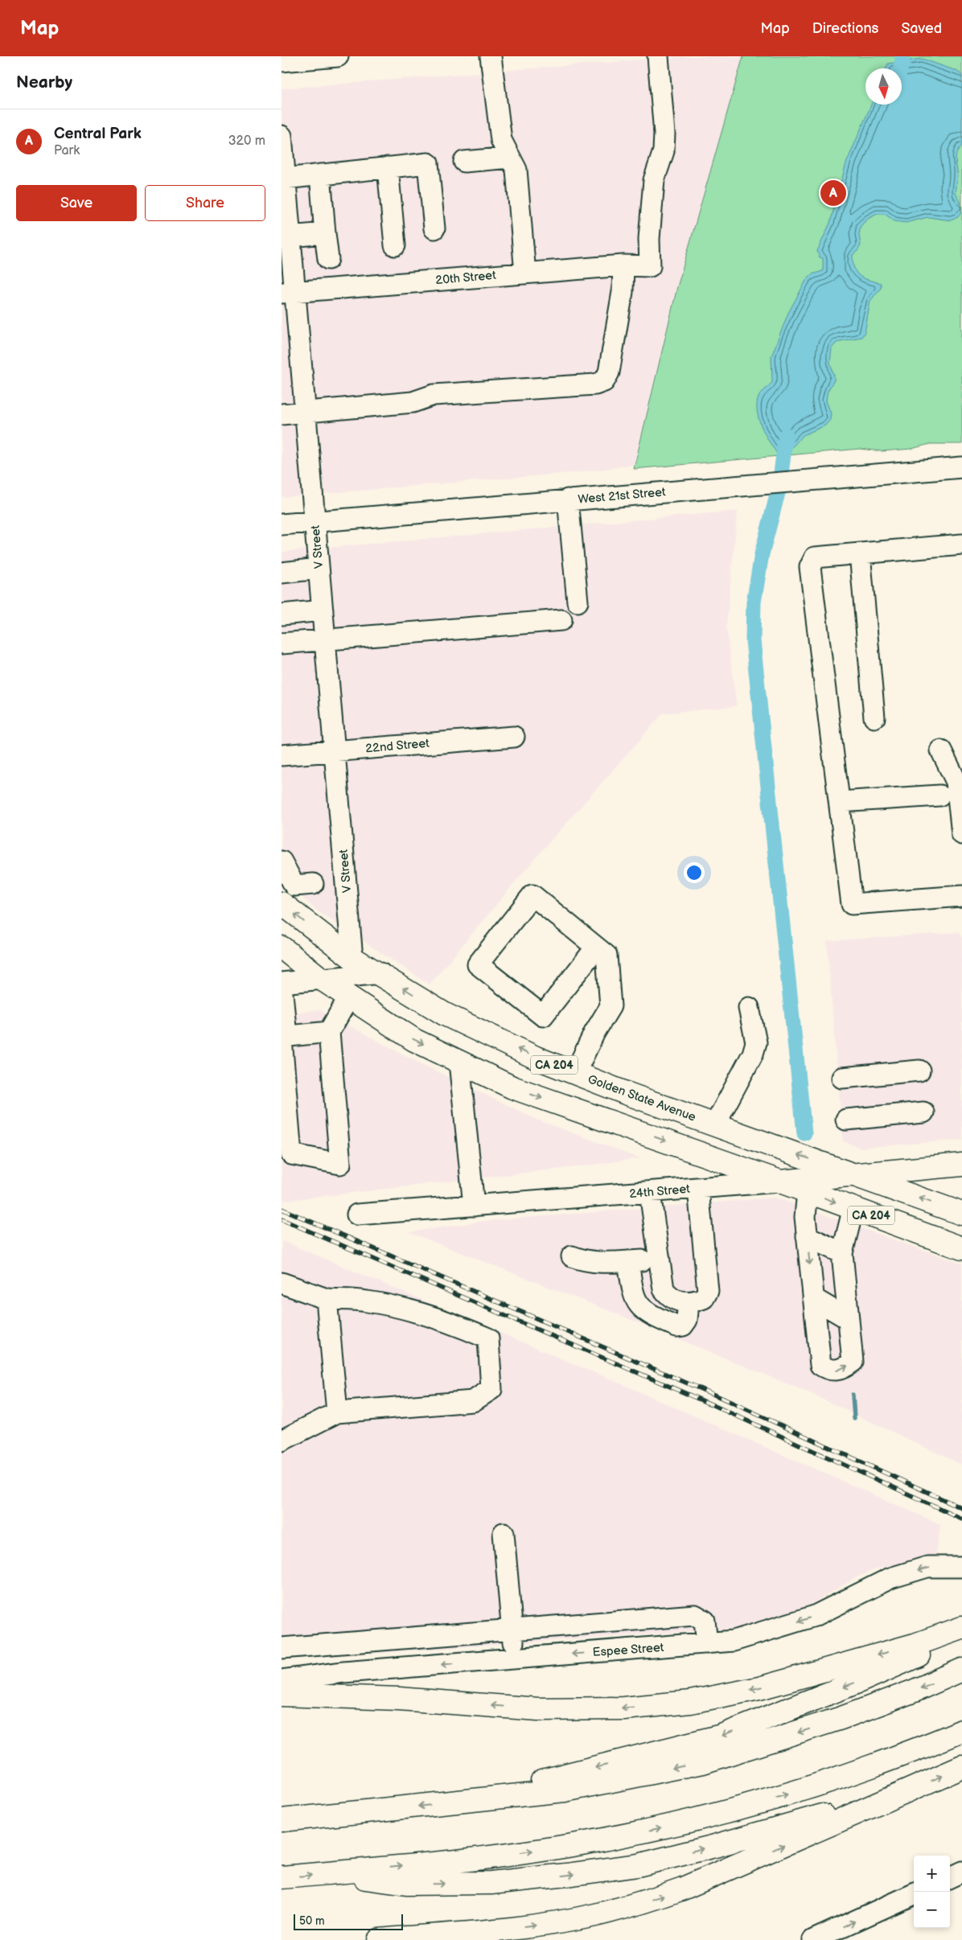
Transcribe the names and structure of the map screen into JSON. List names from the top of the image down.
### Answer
{
  "streets": {
    "main road": ["CA 204", "Golden State Avenue", "24th Street"],
    "street": [
      "20th Street",
      "West 21st Street",
      "V Street",
      "22nd Street",
      "Espee Street"
    ]
  },
  "crossings": [
    ["20th Street", "V Street"],
    ["West 21st Street", "V Street"],
    ["V Street", "22nd Street"],
    ["V Street", "Golden State Avenue"],
    ["CA 204", "24th Street"],
    ["Golden State Avenue", "24th Street"]
  ],
  "scale_bar": "50 m",
  "north": "bottom",
  "page": {
    "header": "Map",
    "nav": ["Map", "Directions", "Saved"],
    "heading": "Nearby",
    "list": [
      {
        "mark": "A",
        "name": "Central Park",
        "note": "Park",
        "value": "320 m"
      }
    ],
    "buttons": ["Save", "Share"],
    "pins": "A",
    "map_buttons": ["+", "−"],
    "scale": "50 m"
  }
}
